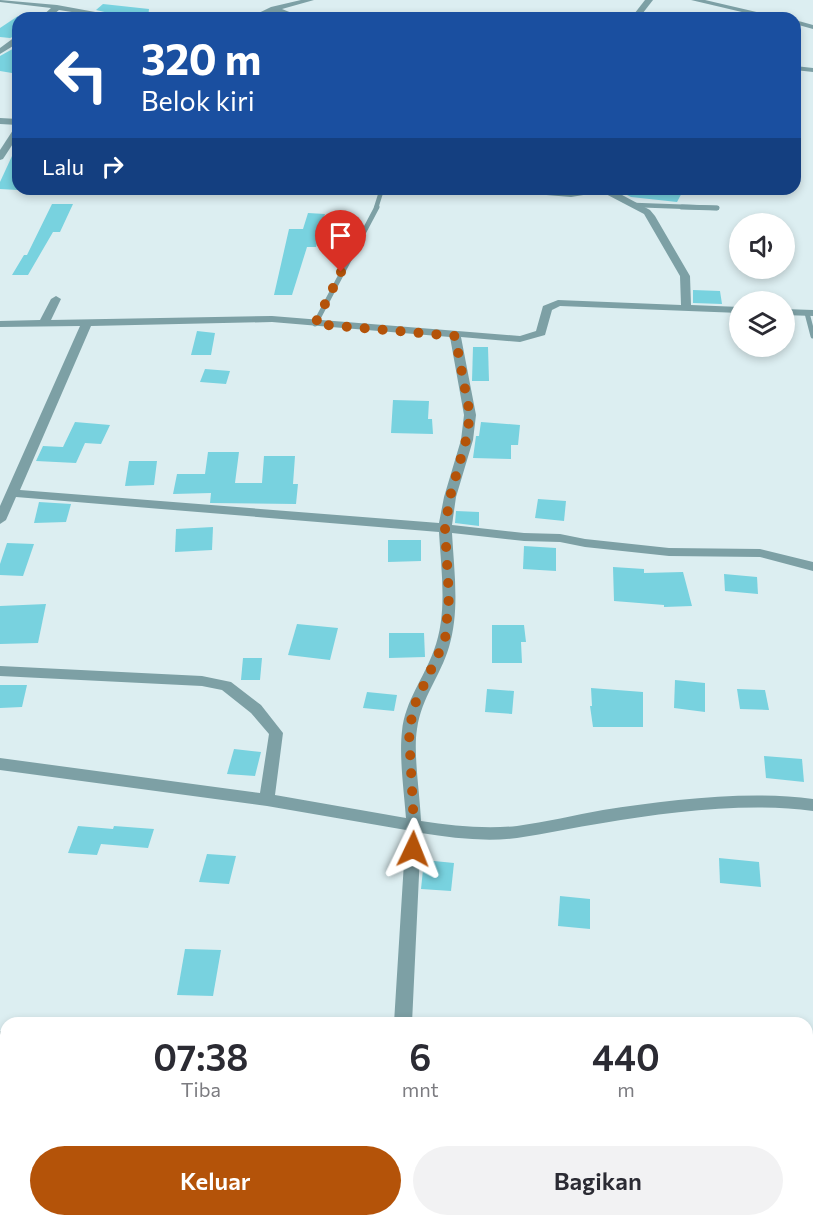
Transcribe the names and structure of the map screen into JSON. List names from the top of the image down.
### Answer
{
  "page": {
    "turn": ["320 m", "Belok kiri"],
    "then": "Lalu",
    "eta": [
      "07:38",
      "Tiba",
      "6",
      "mnt",
      "440",
      "m"
    ],
    "buttons": ["Keluar", "Bagikan"]
  }
}
